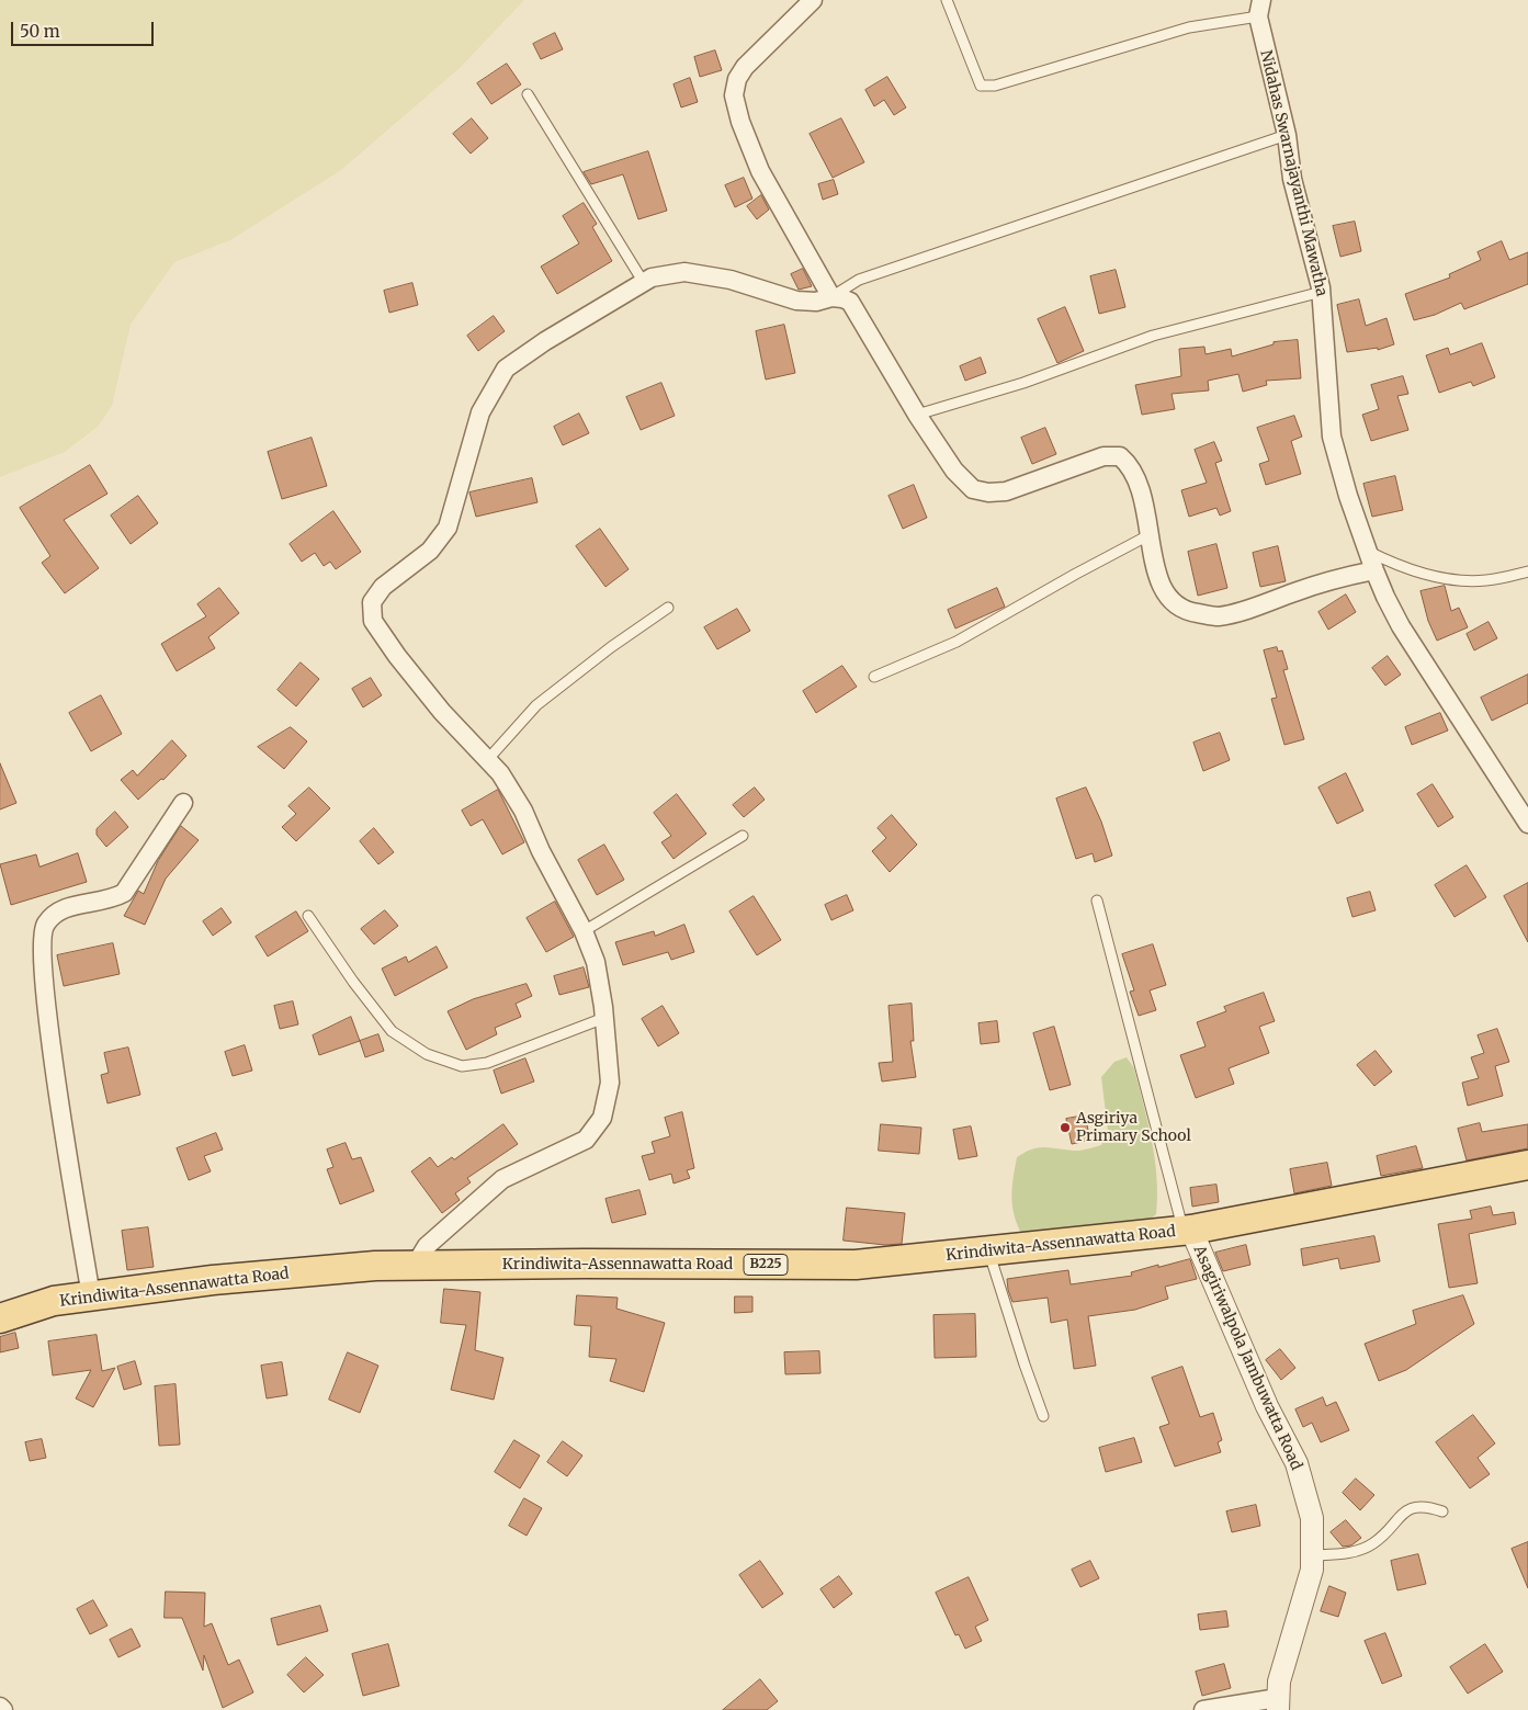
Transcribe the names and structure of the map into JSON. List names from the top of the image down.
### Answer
{
  "streets": {
    "main road": ["Krindiwita-Assennawatta Road", "B225"],
    "street": ["Nidahas Swarnajayanthi Mawatha", "Asagiriwalpola Jambuwatta Road"]
  },
  "crossings": [
    ["Krindiwita-Assennawatta Road", "Asagiriwalpola Jambuwatta Road"]
  ],
  "places": ["Asgiriya Primary School"],
  "scale_bar": "50 m"
}
